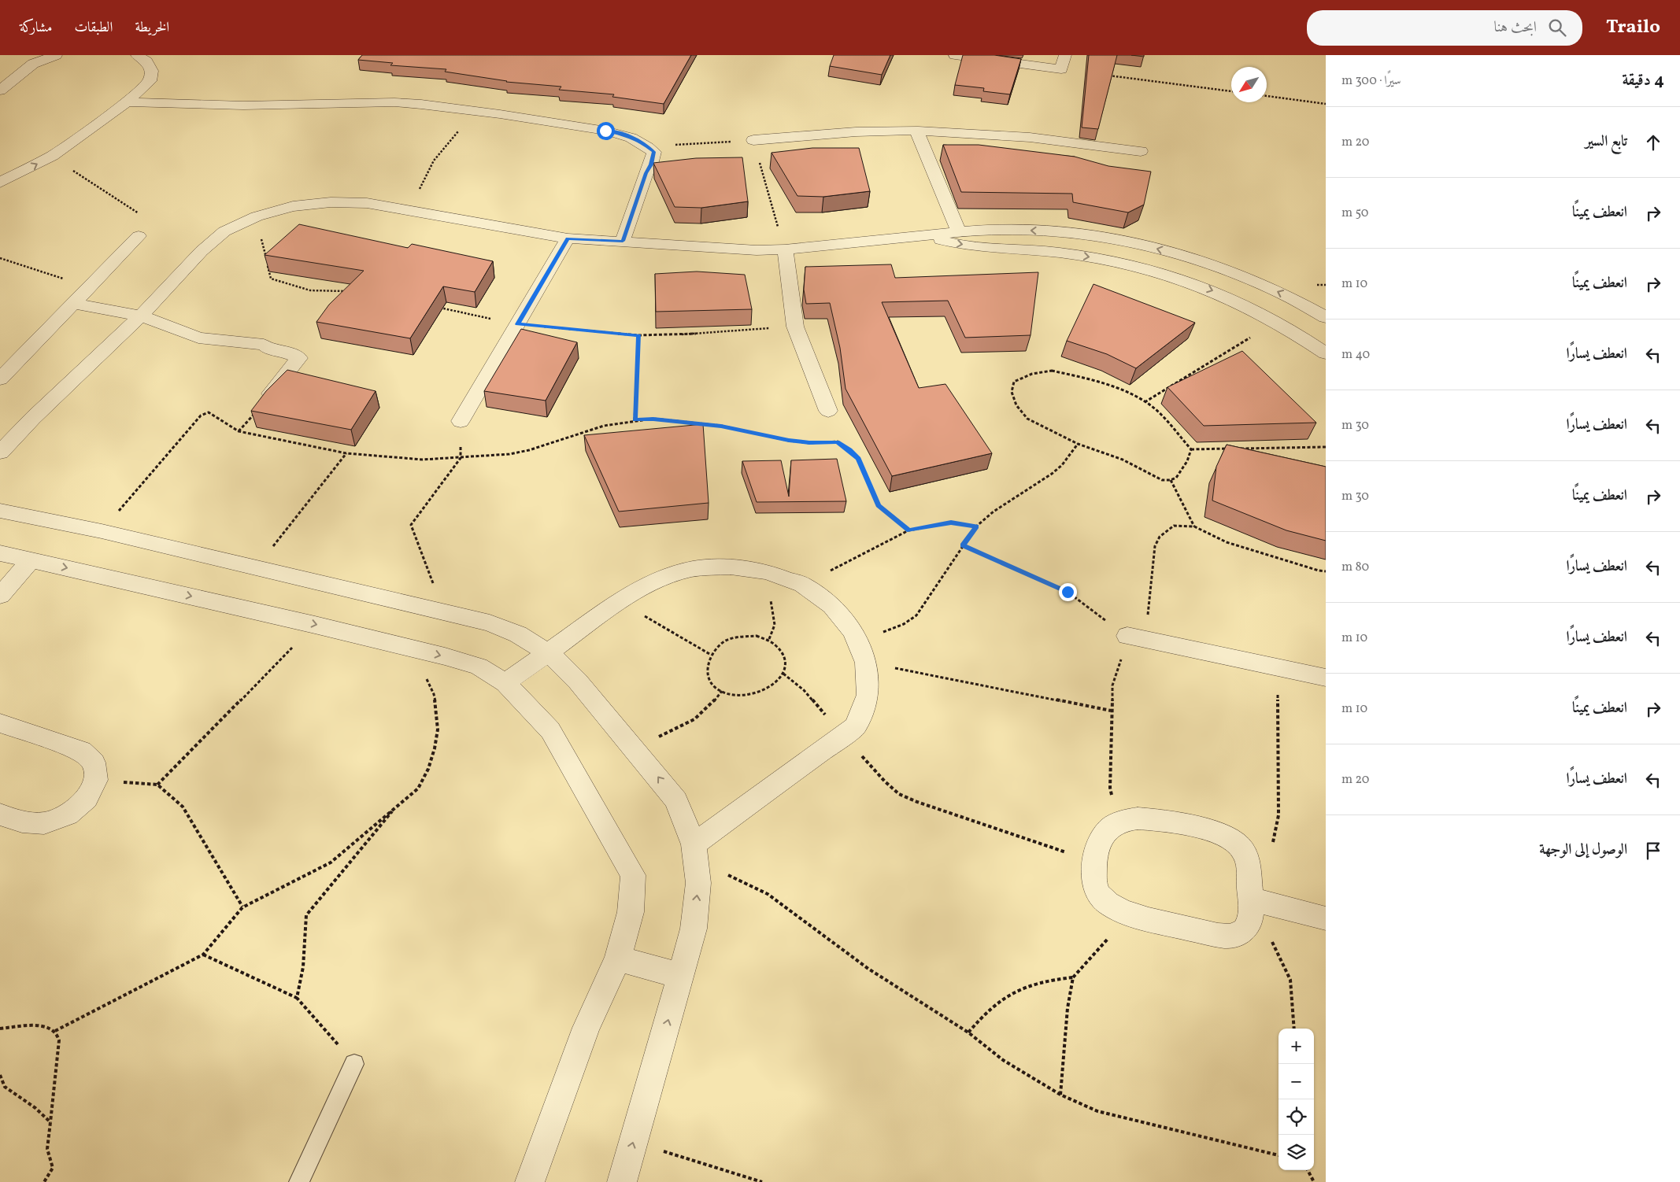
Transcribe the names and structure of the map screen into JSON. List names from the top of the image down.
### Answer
{
  "north": "bottom left",
  "page": {
    "header": "Trailo",
    "search": "ابحث هنا",
    "nav": ["الخريطة", "الطبقات", "مشاركة"],
    "heading": ["4 دقيقة", "سيرًا · 300 m"],
    "list": [
      ["تابع السير", "20 m"],
      ["انعطف يمينًا", "50 m"],
      ["انعطف يمينًا", "10 m"],
      ["انعطف يسارًا", "40 m"],
      ["انعطف يسارًا", "30 m"],
      ["انعطف يمينًا", "30 m"],
      ["انعطف يسارًا", "80 m"],
      ["انعطف يسارًا", "10 m"],
      ["انعطف يمينًا", "10 m"],
      ["انعطف يسارًا", "20 m"],
      "الوصول إلى الوجهة"
    ],
    "map_buttons": ["+", "−"]
  }
}
